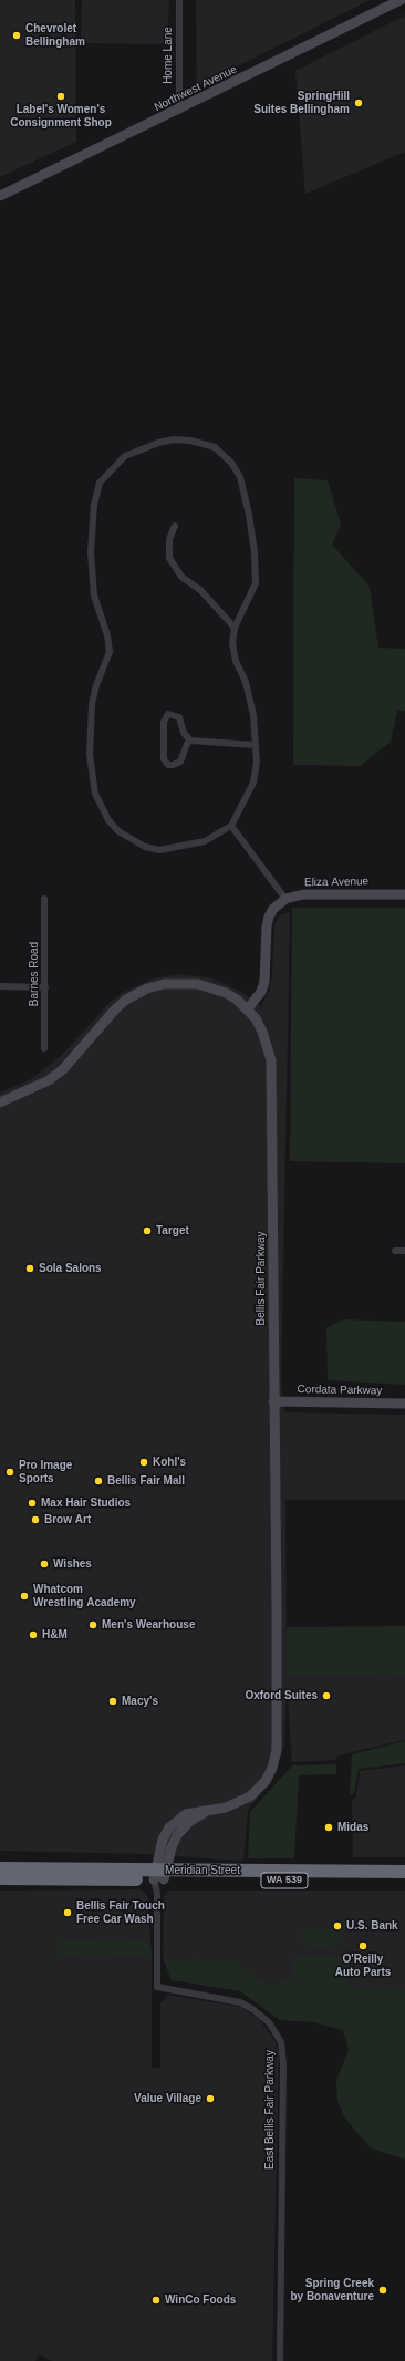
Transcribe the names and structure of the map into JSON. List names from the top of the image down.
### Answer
{
  "streets": {
    "highway": ["Meridian Street", "WA 539"],
    "street": [
      "Home Lane",
      "Northwest Avenue",
      "Eliza Avenue",
      "Barnes Road",
      "Bellis Fair Parkway",
      "Cordata Parkway",
      "East Bellis Fair Parkway"
    ]
  },
  "crossings": [
    ["Home Lane", "Northwest Avenue"],
    ["Bellis Fair Parkway", "Cordata Parkway"],
    ["Bellis Fair Parkway", "Meridian Street"],
    ["Bellis Fair Parkway", "East Bellis Fair Parkway"]
  ],
  "places": [
    "Chevrolet Bellingham",
    "Label's Women's Consignment Shop",
    "SpringHill Suites Bellingham",
    "Target",
    "Sola Salons",
    "Kohl's",
    "Pro Image Sports",
    "Bellis Fair Mall",
    "Max Hair Studios",
    "Brow Art",
    "Wishes",
    "Whatcom Wrestling Academy",
    "Men's Wearhouse",
    "H&M",
    "Oxford Suites",
    "Macy's",
    "Midas",
    "Bellis Fair Touch Free Car Wash",
    "U.S. Bank",
    "O'Reilly Auto Parts",
    "Value Village",
    "Spring Creek by Bonaventure",
    "WinCo Foods"
  ]
}
